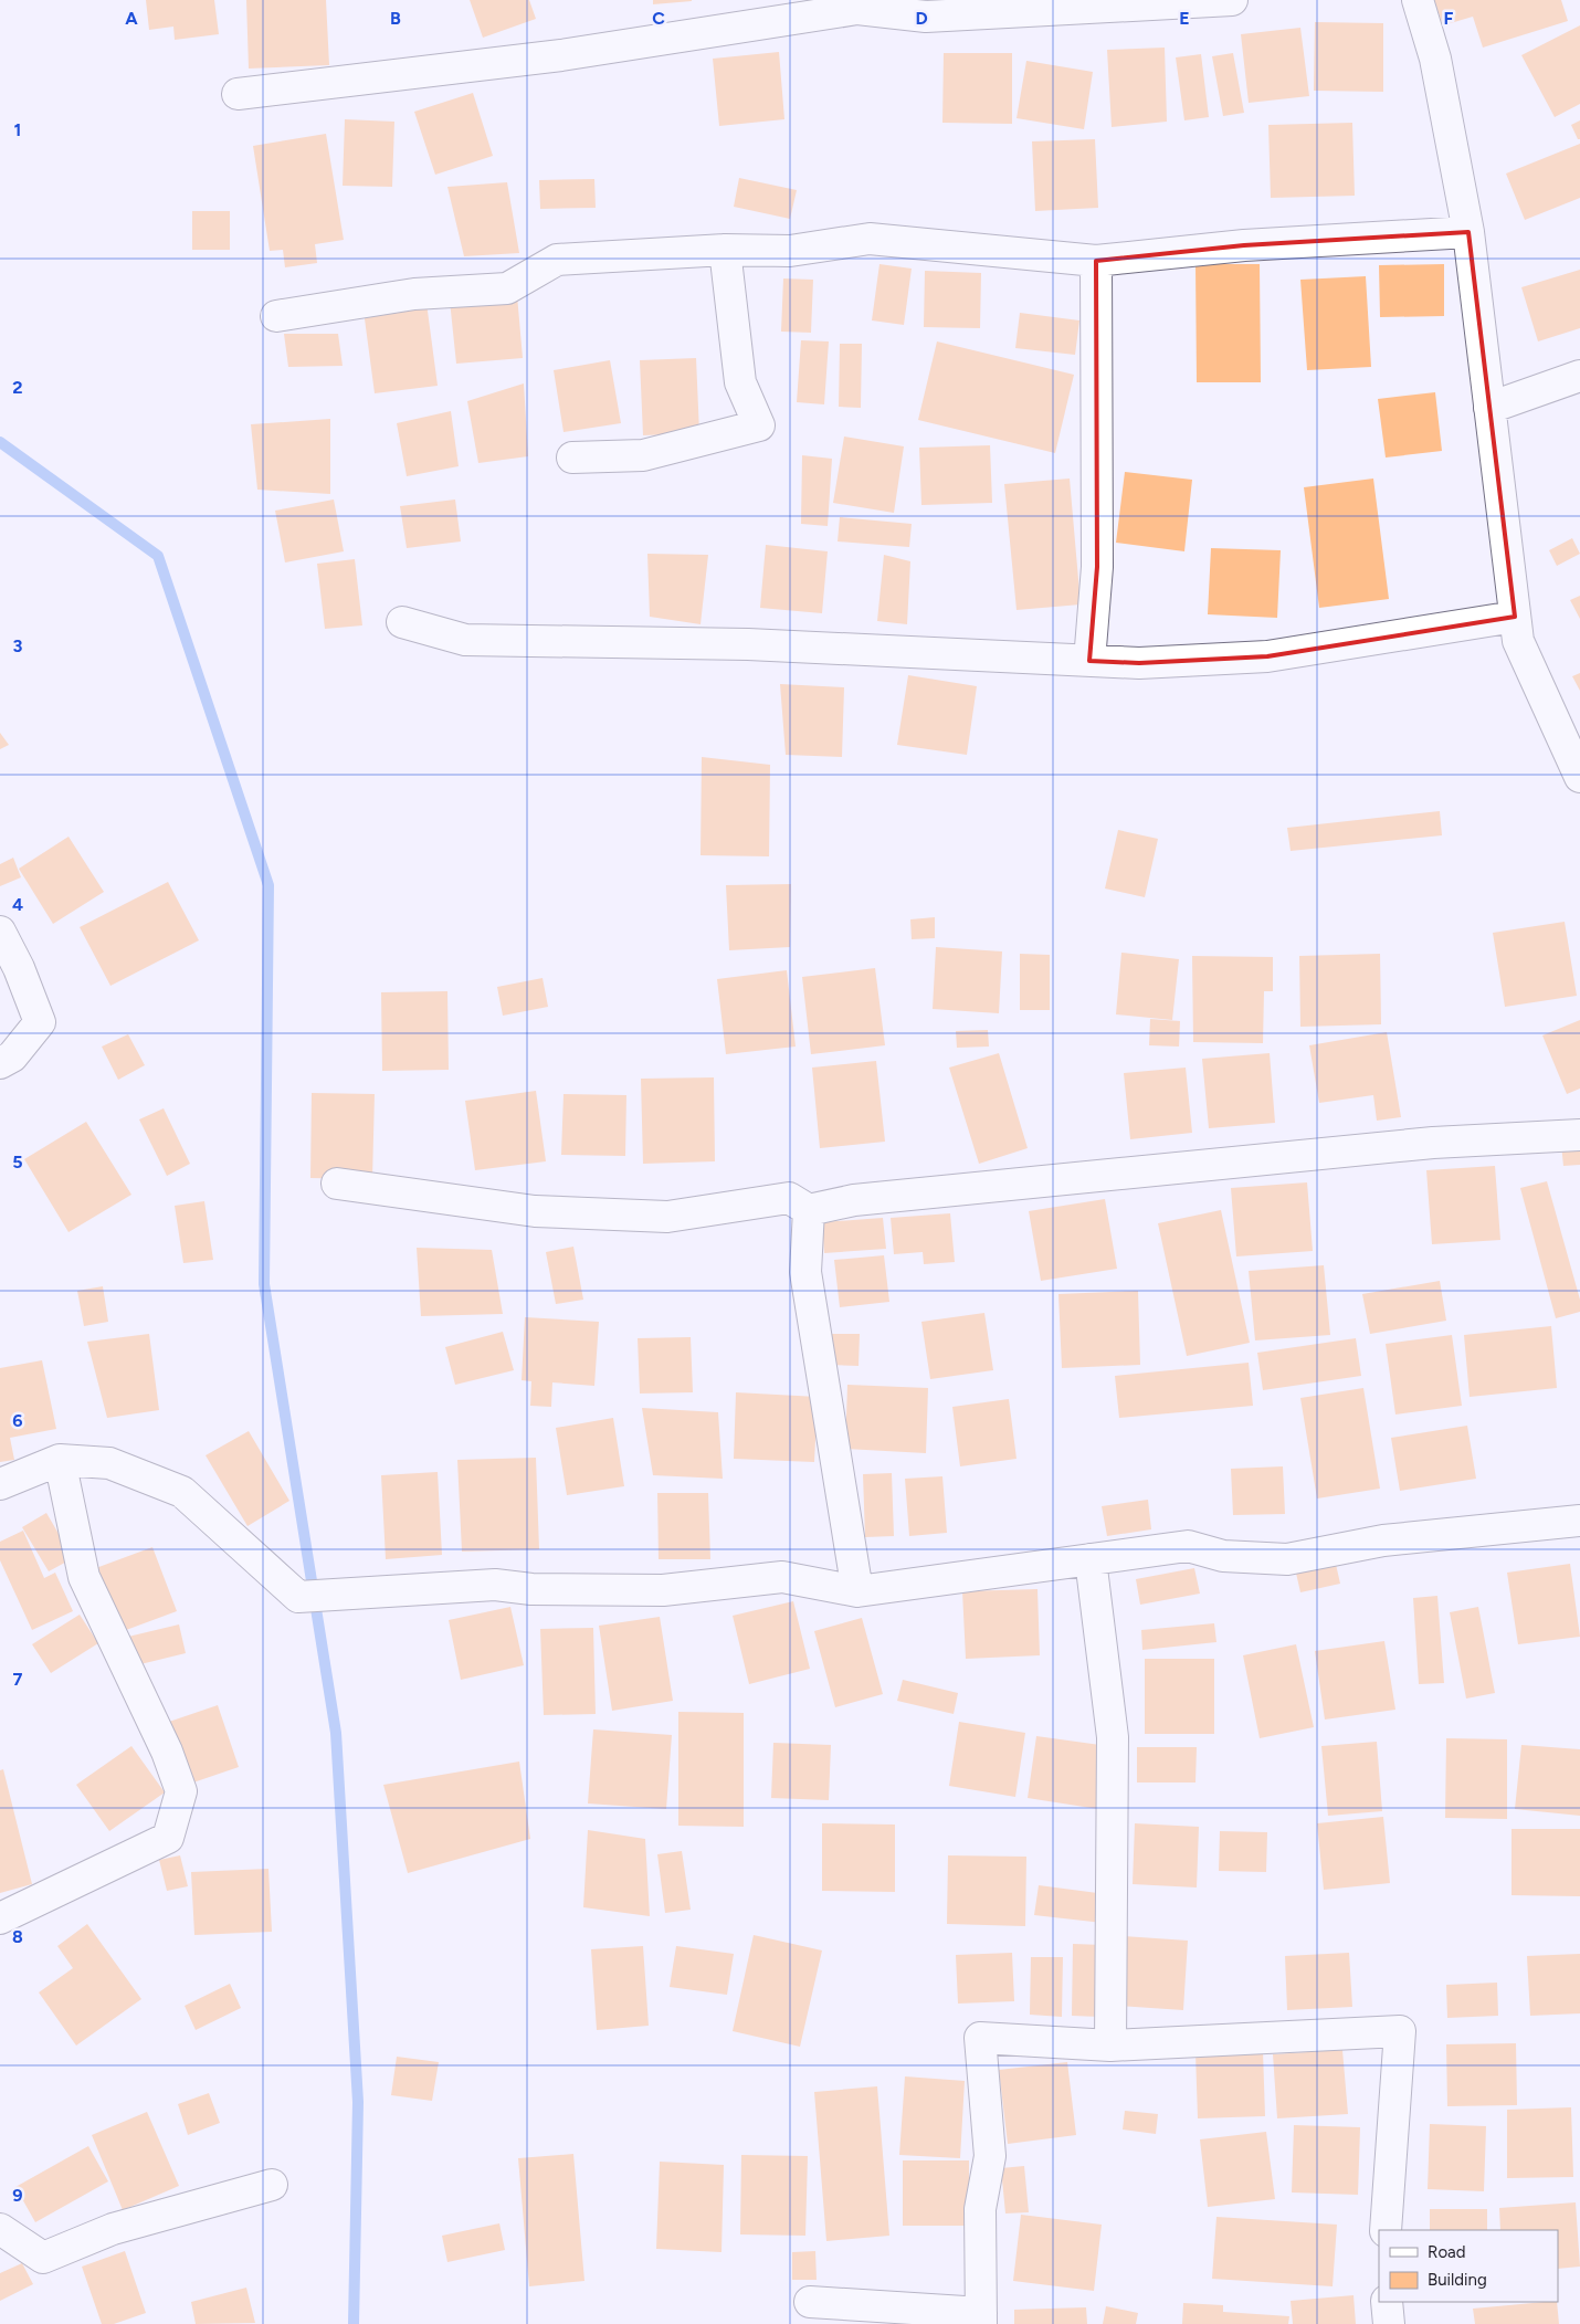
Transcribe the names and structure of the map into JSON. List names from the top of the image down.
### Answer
{
  "legend": ["Road", "Building"],
  "grid": {
    "columns": [
      "A",
      "B",
      "C",
      "D",
      "E",
      "F"
    ],
    "rows": [
      "1",
      "2",
      "3",
      "4",
      "5",
      "6",
      "7",
      "8",
      "9"
    ]
  }
}
